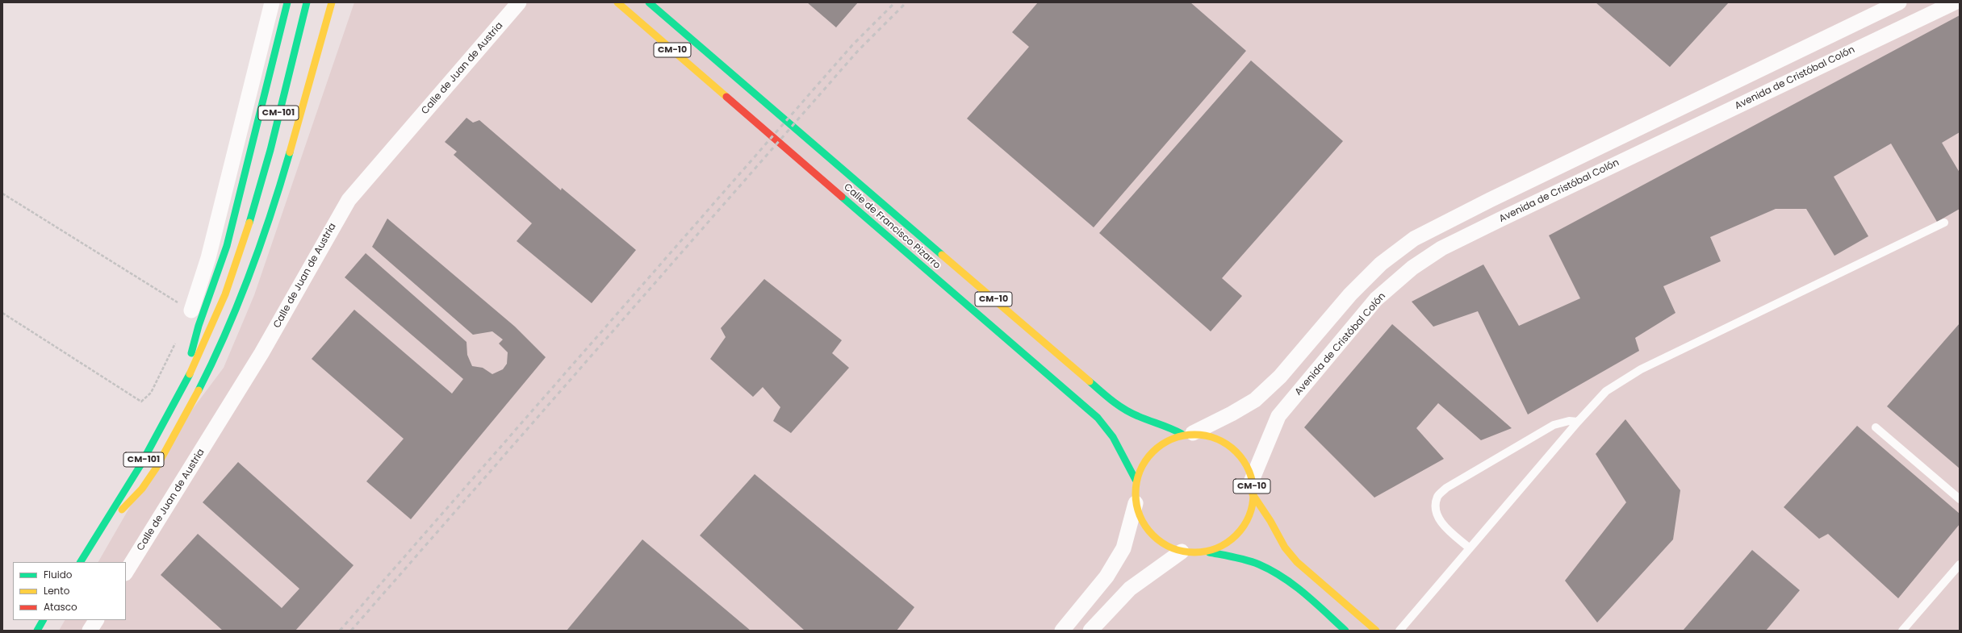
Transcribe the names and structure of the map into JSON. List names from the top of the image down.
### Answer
{
  "streets": {
    "main road": ["CM-10", "CM-101", "Calle de Francisco Pizarro"],
    "street": ["Calle de Juan de Austria", "Avenida de Cristóbal Colón"]
  },
  "crossings": [
    ["CM-10", "Avenida de Cristóbal Colón"],
    ["CM-10", "Calle de Francisco Pizarro"]
  ],
  "legend": ["Fluido", "Lento", "Atasco"]
}
